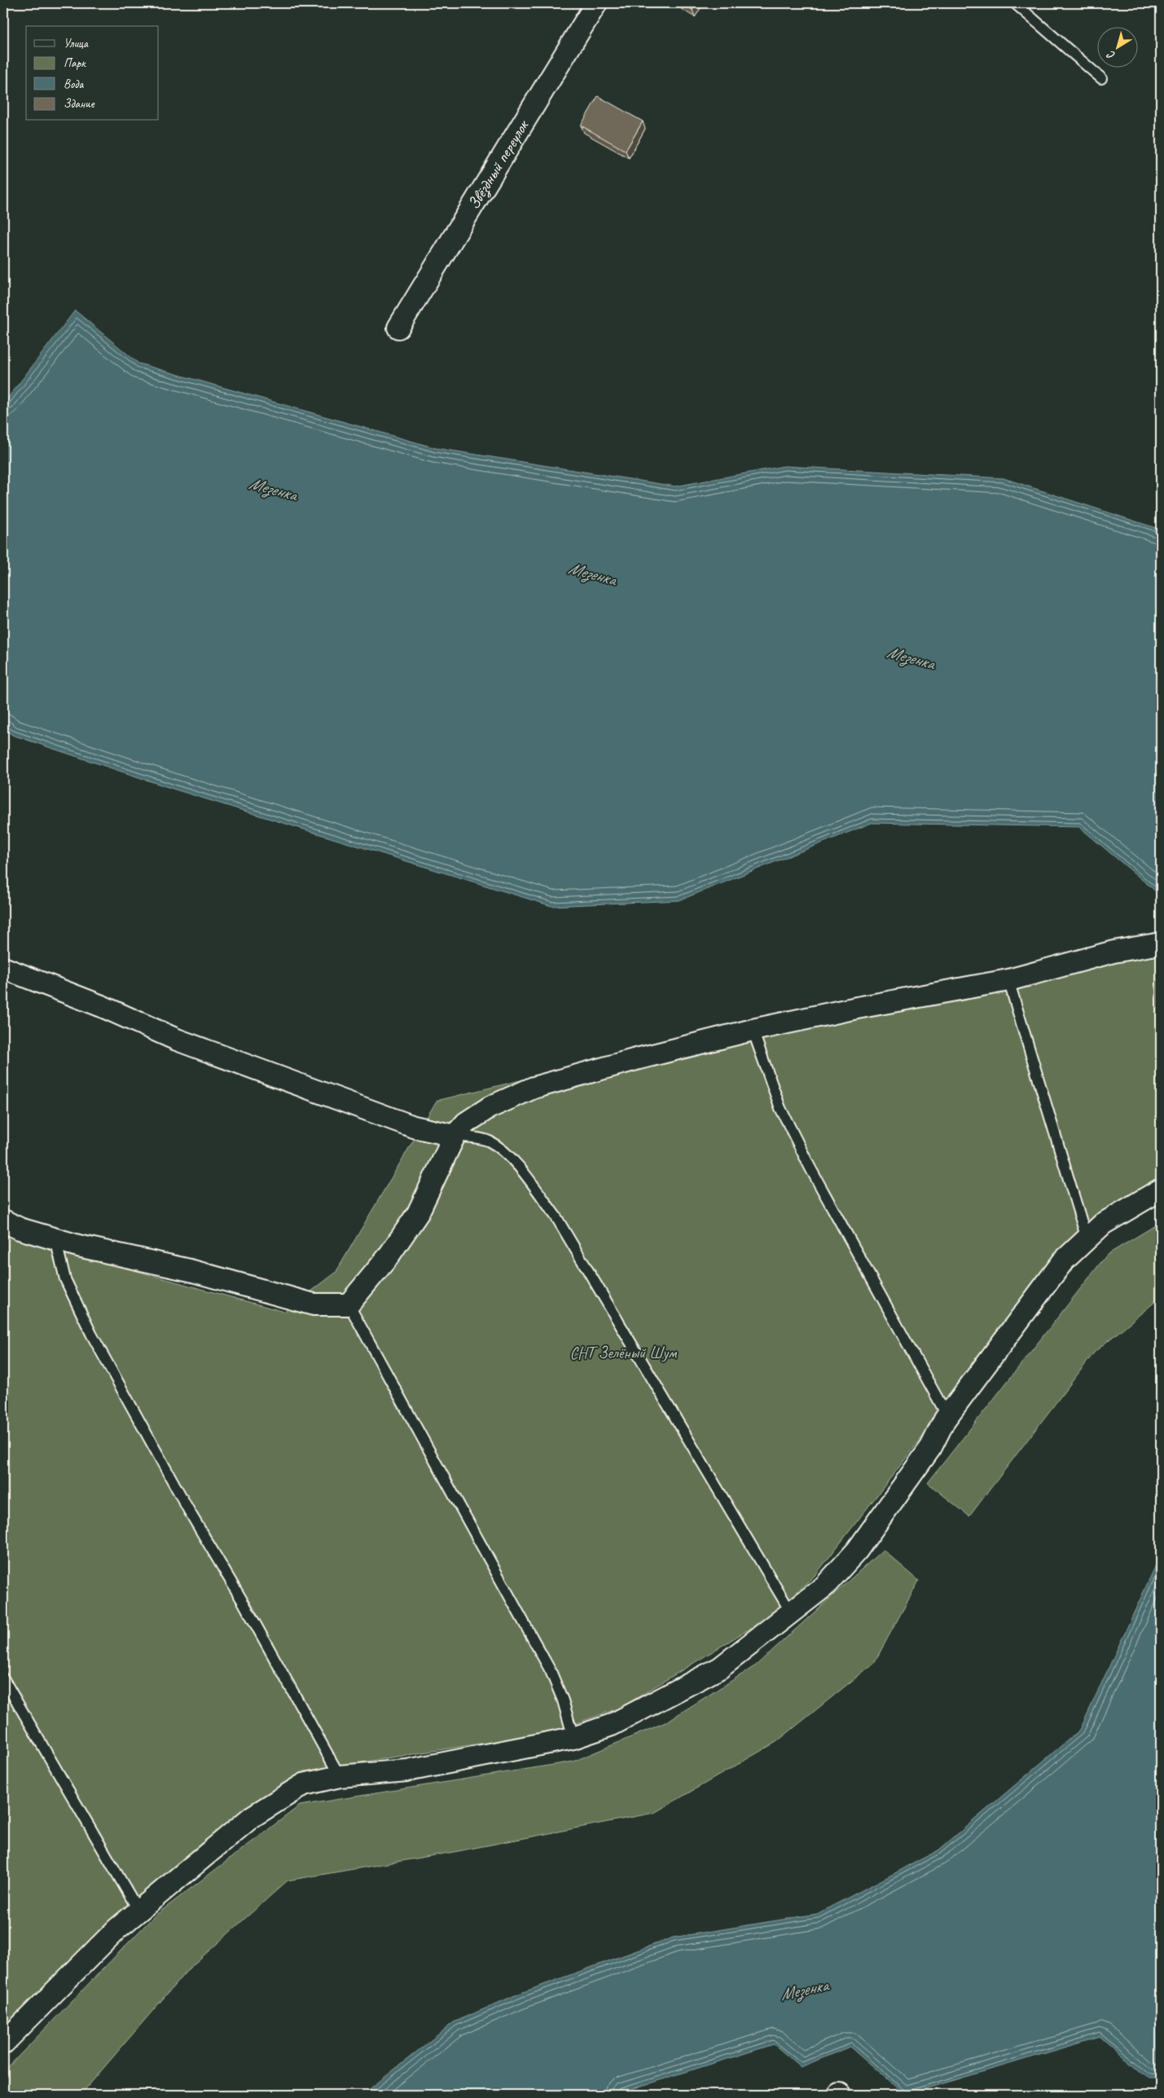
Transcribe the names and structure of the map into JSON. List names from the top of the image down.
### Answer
{
  "streets": {
    "street": ["Звёздный переулок"]
  },
  "water": ["Мезенка"],
  "parks": ["СНТ Зелёный Шум"],
  "legend": [
    "Улица",
    "Парк",
    "Вода",
    "Здание"
  ],
  "north": "bottom left"
}
